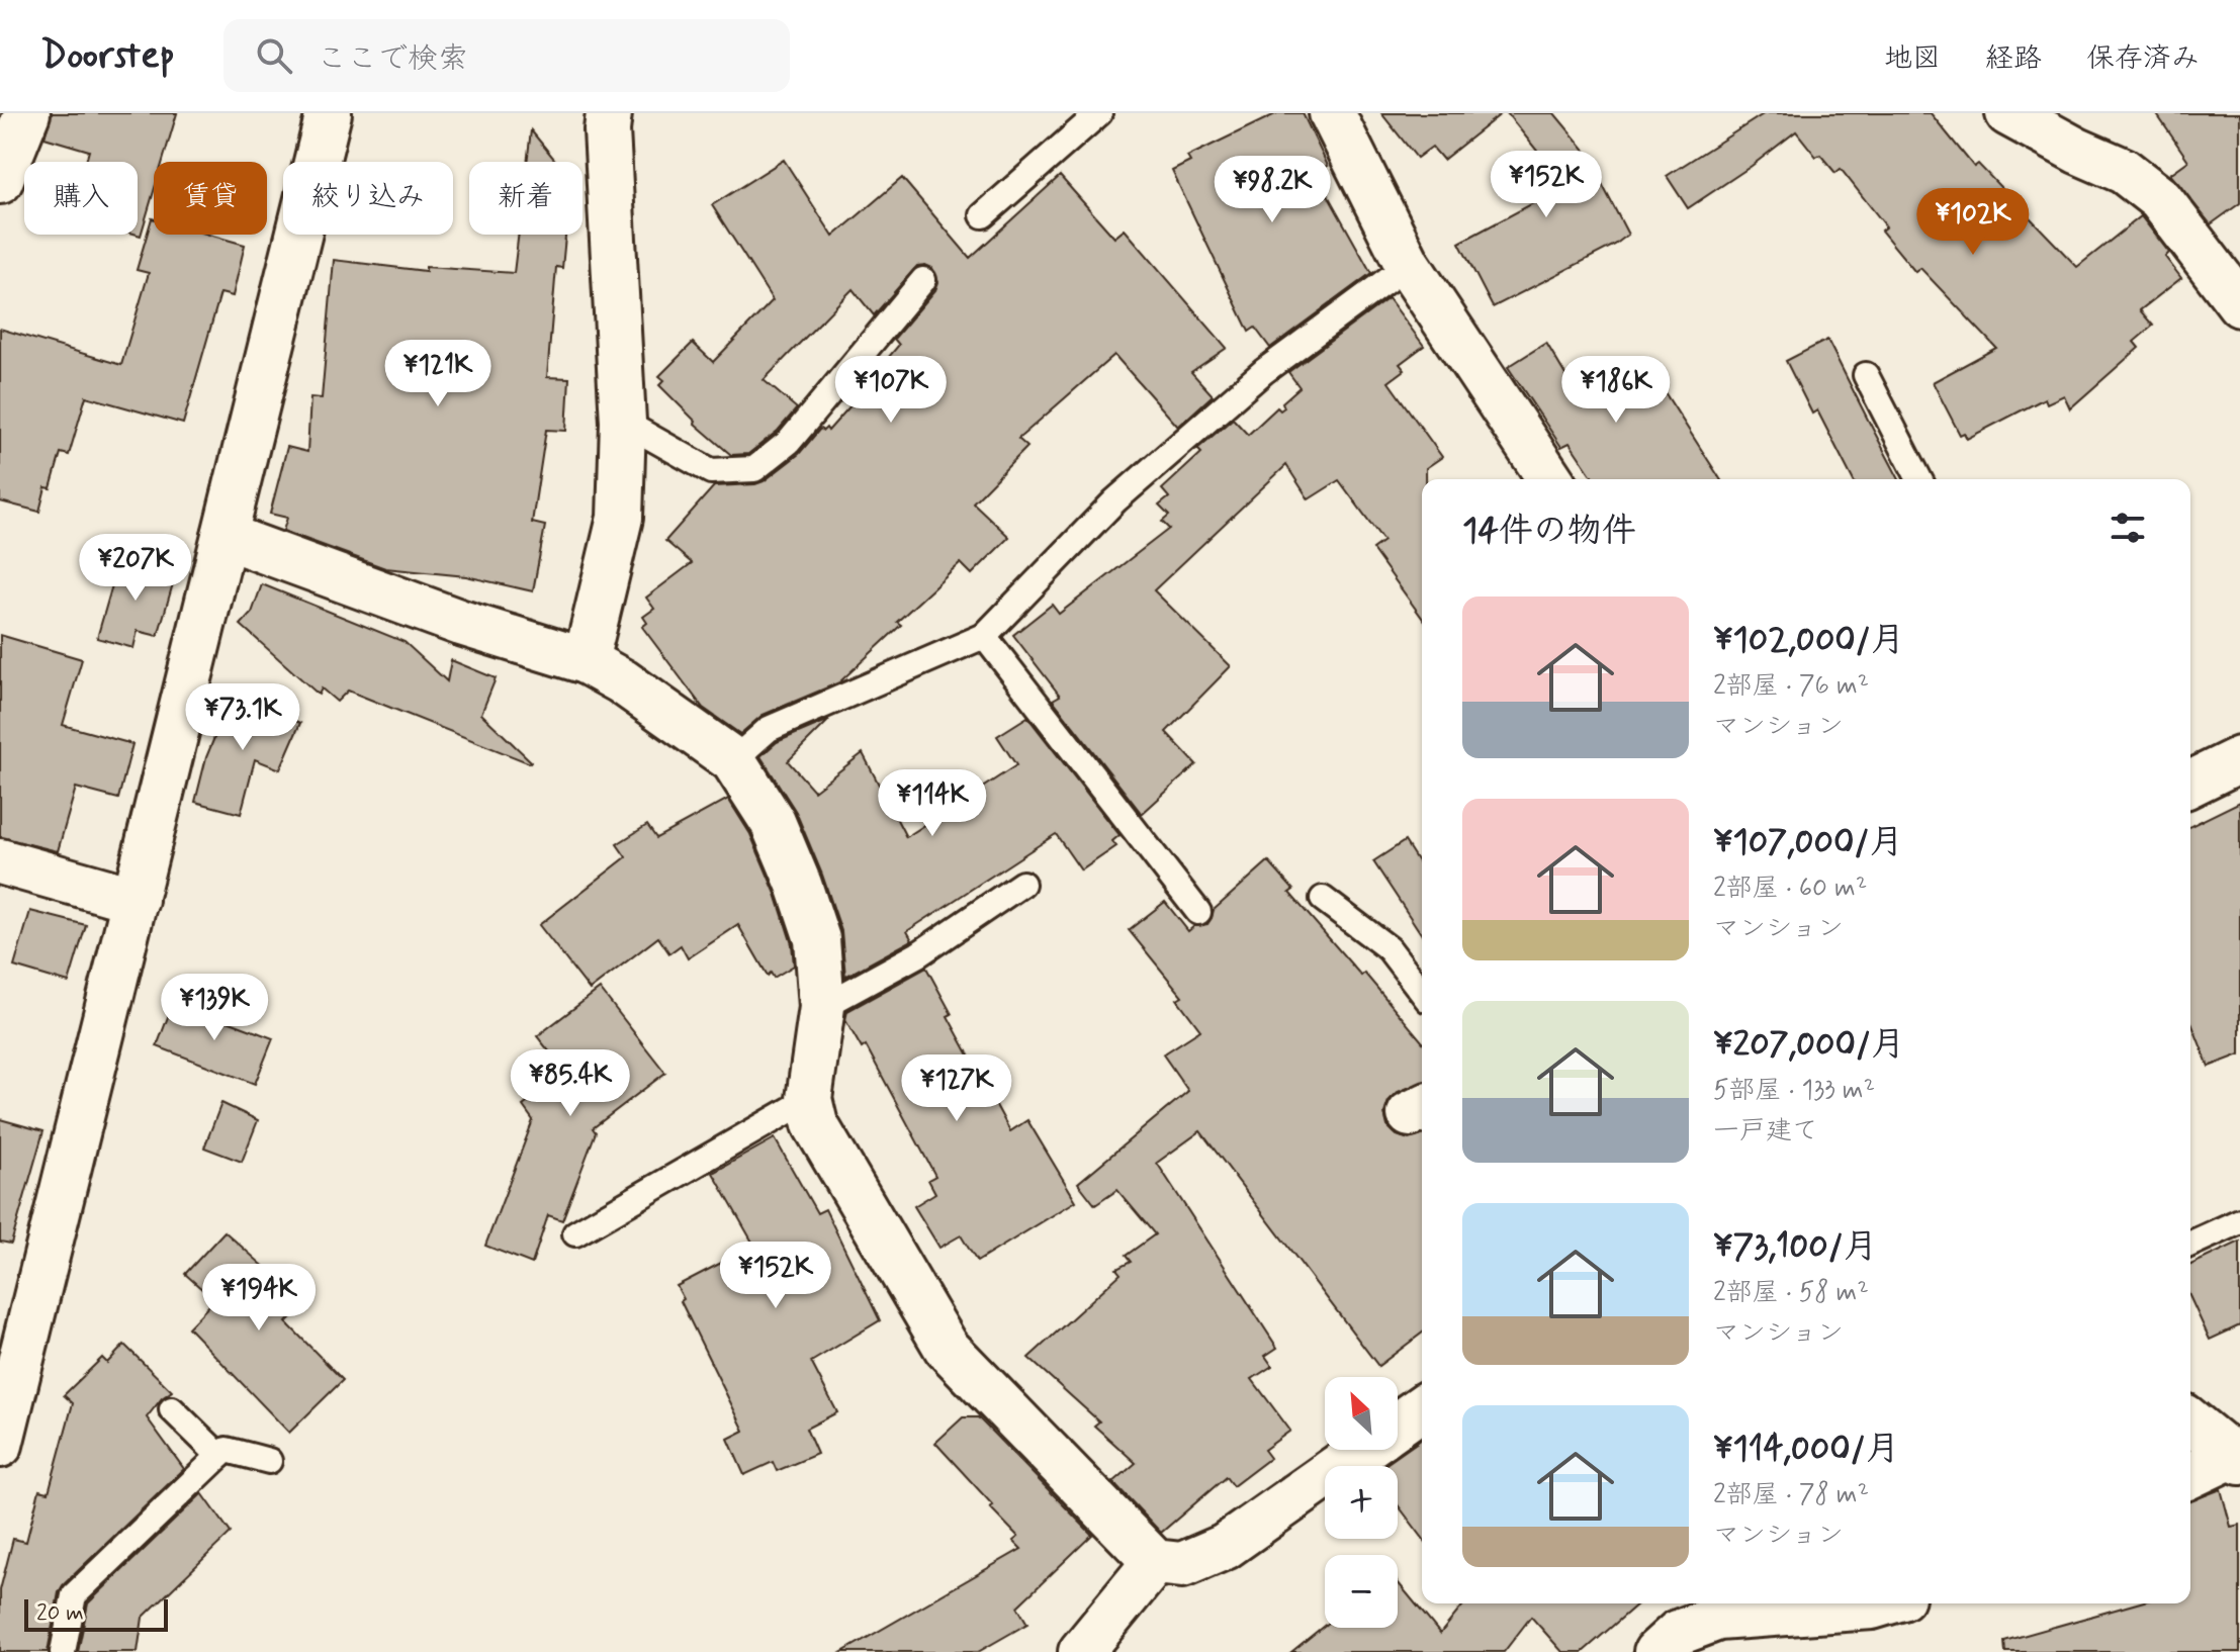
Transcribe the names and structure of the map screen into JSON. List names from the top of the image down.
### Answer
{
  "scale_bar": "20 m",
  "north": "top left",
  "page": {
    "header": "Doorstep",
    "search": "ここで検索",
    "nav": ["地図", "経路", "保存済み"],
    "price": [
      "¥152K",
      "¥98.2K",
      "¥102K",
      "¥121K",
      "¥107K",
      "¥186K",
      "¥207K",
      "¥73.1K",
      "¥114K",
      "¥139K",
      "¥85.4K",
      "¥127K",
      "¥152K",
      "¥194K"
    ],
    "chip": [
      "購入",
      "賃貸",
      "絞り込み",
      "新着"
    ],
    "heading": "14件の物件",
    "list": [
      {
        "name": "¥102,000/月",
        "note": "2部屋 · 76 m² · マンション"
      },
      {
        "name": "¥107,000/月",
        "note": "2部屋 · 60 m² · マンション"
      },
      {
        "name": "¥207,000/月",
        "note": "5部屋 · 133 m² · 一戸建て"
      },
      {
        "name": "¥73,100/月",
        "note": "2部屋 · 58 m² · マンション"
      },
      {
        "name": "¥114,000/月",
        "note": "2部屋 · 78 m² · マンション"
      }
    ],
    "map_buttons": ["+", "−"],
    "scale": "20 m"
  }
}
